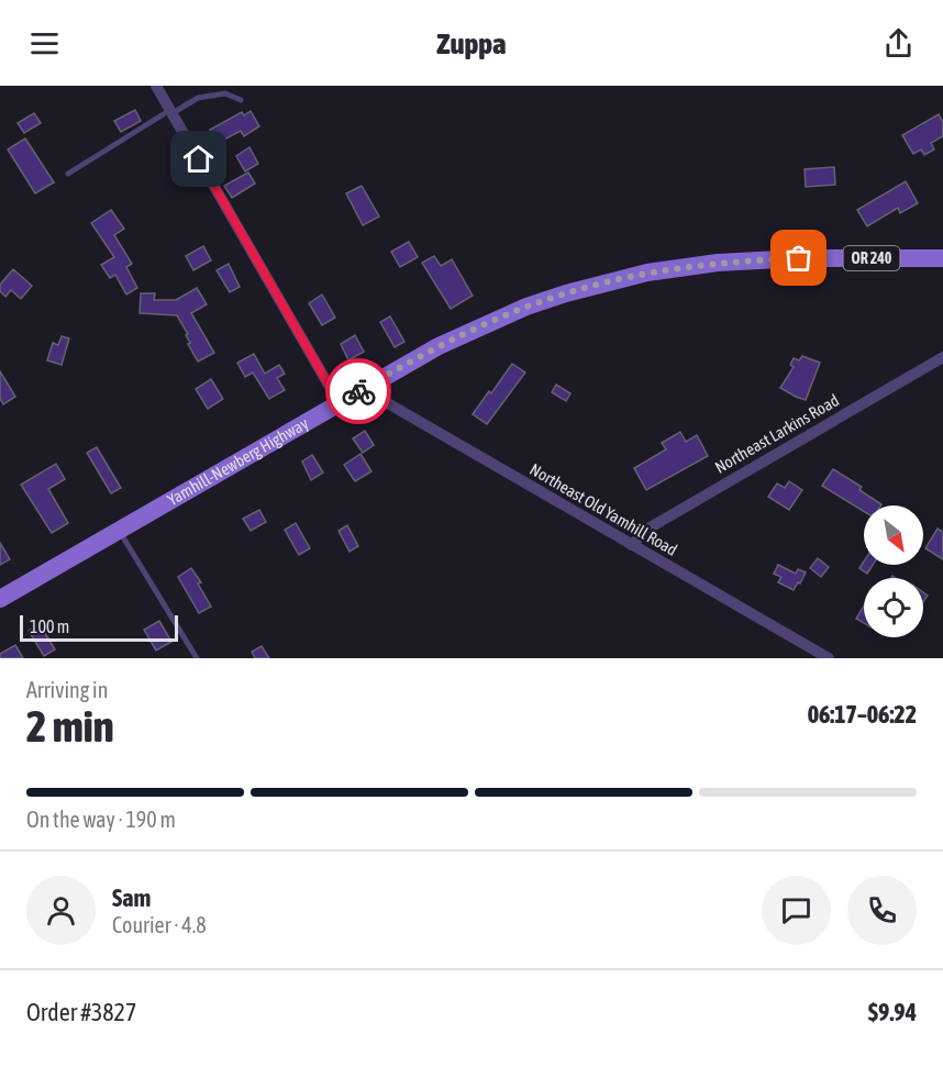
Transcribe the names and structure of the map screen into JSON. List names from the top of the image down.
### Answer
{
  "streets": {
    "main road": ["OR 240", "Yamhill-Newberg Highway"],
    "street": ["Northeast Larkins Road", "Northeast Old Yamhill Road"]
  },
  "crossings": [
    ["Northeast Larkins Road", "Northeast Old Yamhill Road"],
    ["Yamhill-Newberg Highway", "Northeast Old Yamhill Road"]
  ],
  "scale_bar": "100 m",
  "north": "bottom right",
  "page": {
    "header": "Zuppa",
    "scale": "100 m",
    "heading": ["2 min", "Arriving in", "06:17–06:22"],
    "panel": [
      "Sam",
      "Courier · 4.8",
      "Order #3827",
      "$9.94"
    ],
    "bar": "On the way · 190 m"
  }
}
